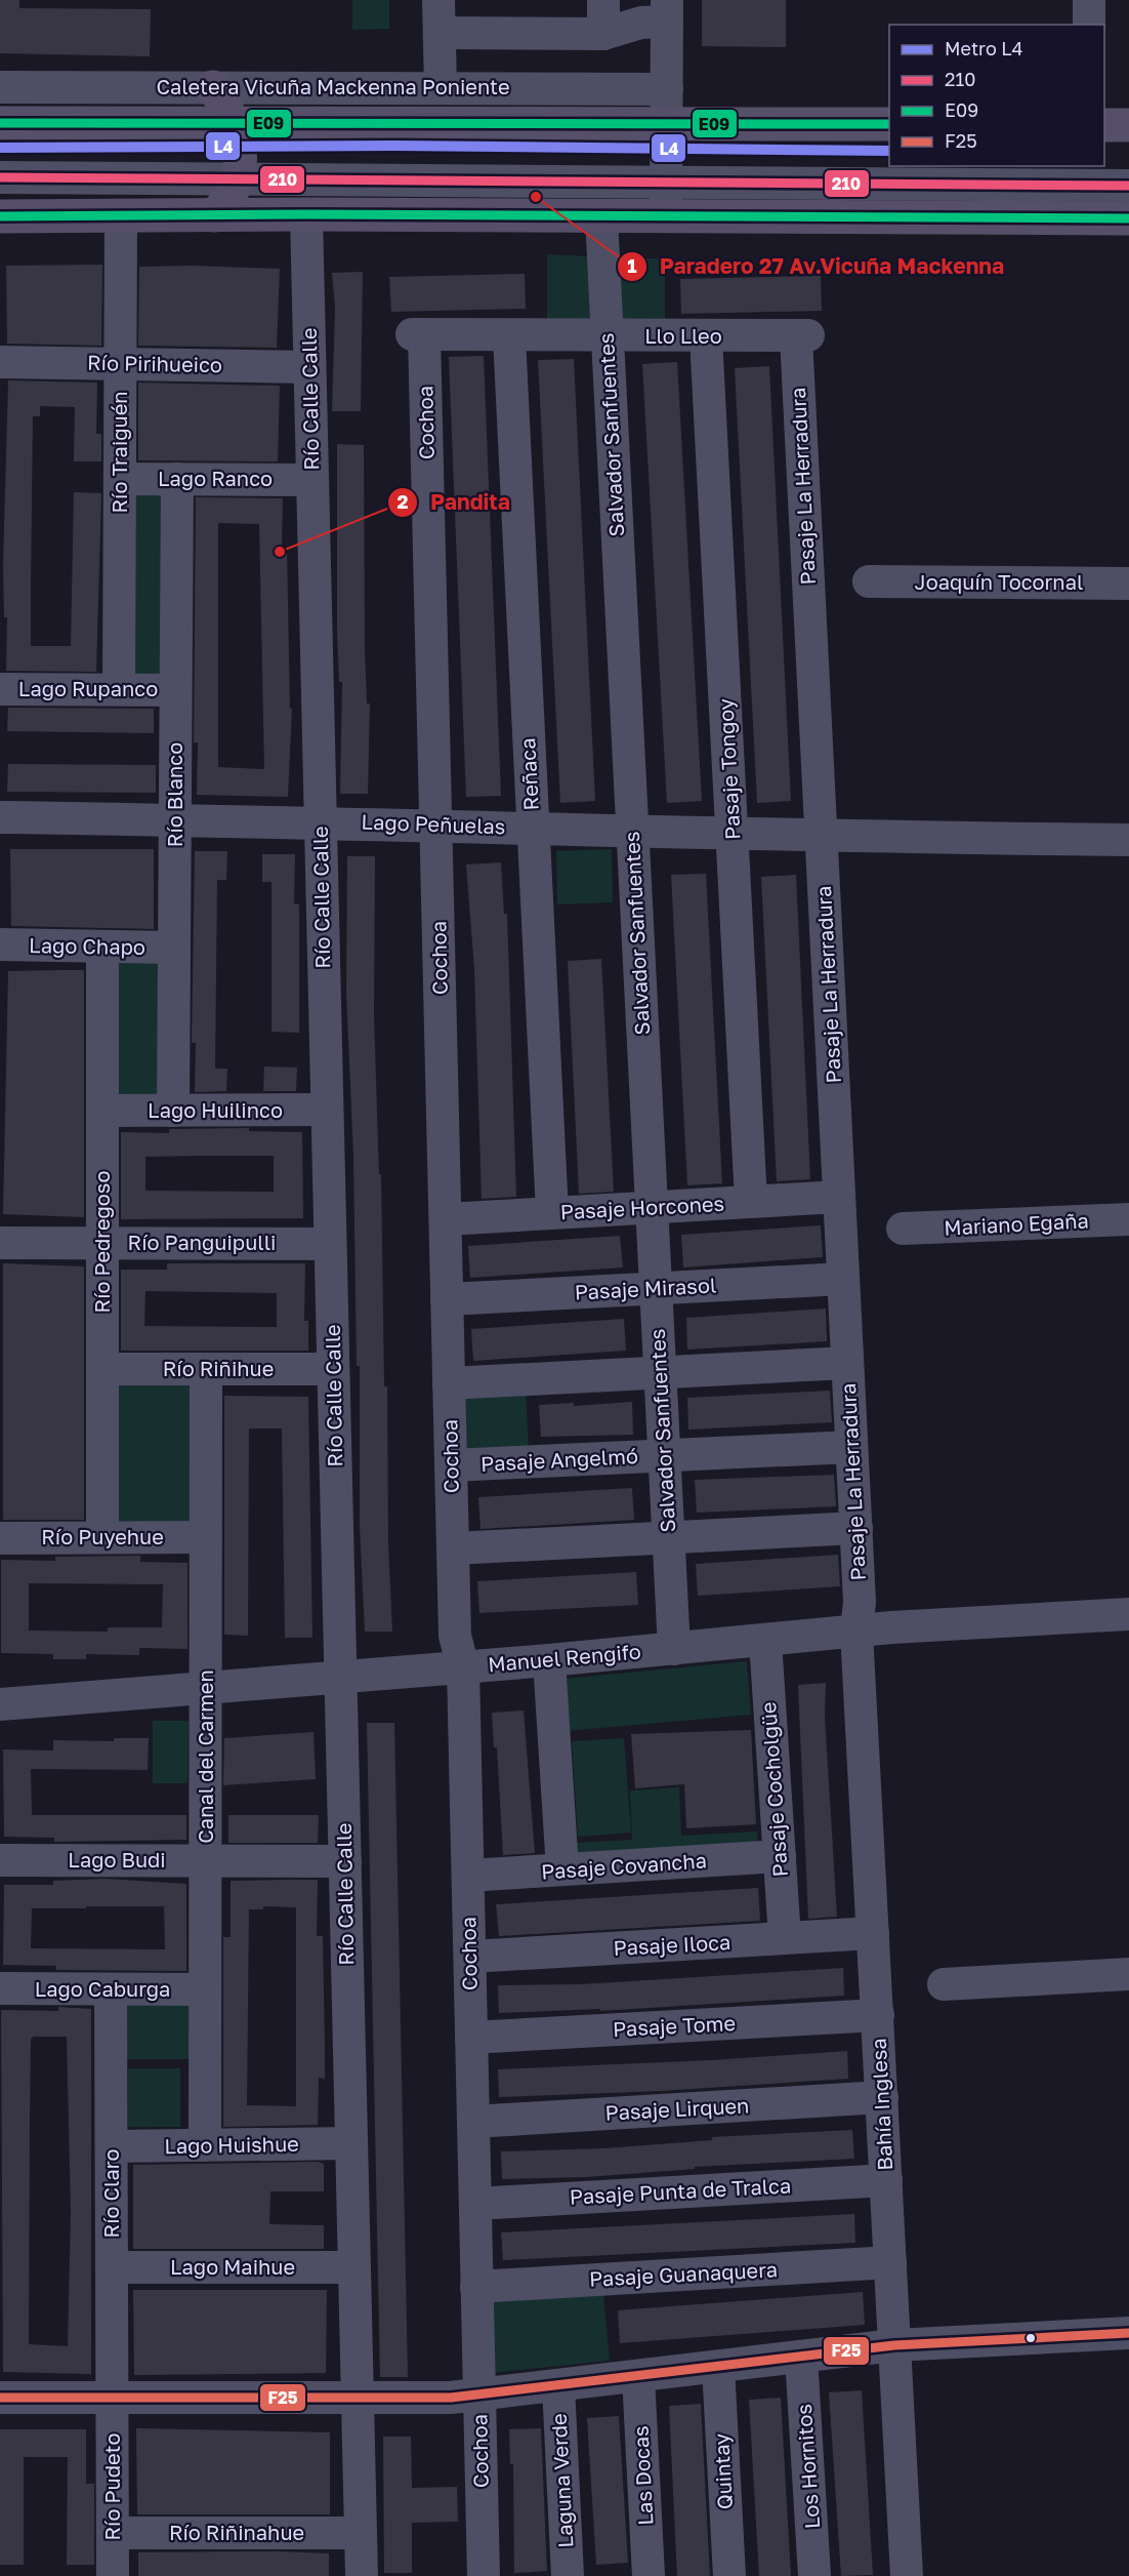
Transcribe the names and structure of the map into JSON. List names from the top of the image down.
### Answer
{
  "streets": {
    "street": [
      "Caletera Vicuña Mackenna Poniente",
      "Llo Lleo",
      "Río Pirihueico",
      "Río Calle Calle",
      "Cochoa",
      "Salvador Sanfuentes",
      "Río Traiguén",
      "Lago Ranco",
      "Pasaje La Herradura",
      "Joaquín Tocornal",
      "Lago Rupanco",
      "Pasaje Tongoy",
      "Reñaca",
      "Río Blanco",
      "Lago Peñuelas",
      "Lago Chapo",
      "Lago Huilinco",
      "Pasaje Horcones",
      "Mariano Egaña",
      "Río Pedregoso",
      "Río Panguipulli",
      "Pasaje Mirasol",
      "Río Riñihue",
      "Pasaje Angelmó",
      "Río Puyehue",
      "Manuel Rengifo",
      "Canal del Carmen",
      "Pasaje Cocholgüe",
      "Lago Budi",
      "Pasaje Covancha",
      "Pasaje Iloca",
      "Lago Caburga",
      "Pasaje Tome",
      "Bahía Inglesa",
      "Pasaje Lirquen",
      "Lago Huishue",
      "Pasaje Punta de Tralca",
      "Río Claro",
      "Lago Maihue",
      "Pasaje Guanaquera",
      "Los Hornitos",
      "Quintay",
      "Las Docas",
      "Laguna Verde",
      "Río Pudeto",
      "Río Riñinahue"
    ]
  },
  "crossings": [
    ["Llo Lleo", "Cochoa"],
    ["Llo Lleo", "Salvador Sanfuentes"],
    ["Llo Lleo", "Pasaje La Herradura"],
    ["Llo Lleo", "Pasaje Tongoy"],
    ["Llo Lleo", "Reñaca"],
    ["Río Pirihueico", "Río Calle Calle"],
    ["Río Pirihueico", "Río Traiguén"],
    ["Río Calle Calle", "Lago Ranco"],
    ["Río Calle Calle", "Lago Peñuelas"],
    ["Río Calle Calle", "Lago Huilinco"],
    ["Río Calle Calle", "Río Panguipulli"],
    ["Río Calle Calle", "Río Riñihue"],
    ["Río Calle Calle", "Manuel Rengifo"],
    ["Río Calle Calle", "Lago Budi"],
    ["Río Calle Calle", "Lago Huishue"],
    ["Río Calle Calle", "Lago Maihue"],
    ["Río Calle Calle", "Río Riñinahue"],
    ["Cochoa", "Lago Peñuelas"],
    ["Cochoa", "Pasaje Horcones"],
    ["Cochoa", "Pasaje Mirasol"],
    ["Cochoa", "Pasaje Angelmó"],
    ["Cochoa", "Manuel Rengifo"],
    ["Cochoa", "Pasaje Covancha"],
    ["Cochoa", "Pasaje Iloca"],
    ["Cochoa", "Pasaje Tome"],
    ["Cochoa", "Pasaje Lirquen"],
    ["Cochoa", "Pasaje Punta de Tralca"],
    ["Cochoa", "Pasaje Guanaquera"],
    ["Salvador Sanfuentes", "Lago Peñuelas"],
    ["Salvador Sanfuentes", "Pasaje Horcones"],
    ["Salvador Sanfuentes", "Pasaje Mirasol"],
    ["Salvador Sanfuentes", "Pasaje Angelmó"],
    ["Salvador Sanfuentes", "Manuel Rengifo"],
    ["Río Traiguén", "Lago Ranco"],
    ["Río Traiguén", "Lago Rupanco"],
    ["Lago Ranco", "Río Blanco"],
    ["Pasaje La Herradura", "Lago Peñuelas"],
    ["Pasaje La Herradura", "Pasaje Horcones"],
    ["Pasaje La Herradura", "Pasaje Mirasol"],
    ["Pasaje La Herradura", "Pasaje Angelmó"],
    ["Pasaje La Herradura", "Manuel Rengifo"],
    ["Pasaje La Herradura", "Bahía Inglesa"],
    ["Lago Rupanco", "Río Blanco"],
    ["Pasaje Tongoy", "Lago Peñuelas"],
    ["Pasaje Tongoy", "Pasaje Horcones"],
    ["Reñaca", "Lago Peñuelas"],
    ["Reñaca", "Pasaje Horcones"],
    ["Río Blanco", "Lago Peñuelas"],
    ["Río Blanco", "Lago Chapo"],
    ["Río Blanco", "Lago Huilinco"],
    ["Lago Chapo", "Río Pedregoso"],
    ["Lago Huilinco", "Río Pedregoso"],
    ["Río Pedregoso", "Río Panguipulli"],
    ["Río Pedregoso", "Río Riñihue"],
    ["Río Pedregoso", "Río Puyehue"],
    ["Río Riñihue", "Canal del Carmen"],
    ["Río Puyehue", "Canal del Carmen"],
    ["Manuel Rengifo", "Canal del Carmen"],
    ["Manuel Rengifo", "Pasaje Cocholgüe"],
    ["Manuel Rengifo", "Bahía Inglesa"],
    ["Canal del Carmen", "Lago Budi"],
    ["Canal del Carmen", "Lago Caburga"],
    ["Canal del Carmen", "Lago Huishue"],
    ["Pasaje Cocholgüe", "Pasaje Covancha"],
    ["Pasaje Cocholgüe", "Pasaje Iloca"],
    ["Pasaje Iloca", "Bahía Inglesa"],
    ["Lago Caburga", "Río Claro"],
    ["Pasaje Tome", "Bahía Inglesa"],
    ["Bahía Inglesa", "Pasaje Lirquen"],
    ["Bahía Inglesa", "Pasaje Punta de Tralca"],
    ["Bahía Inglesa", "Pasaje Guanaquera"],
    ["Lago Huishue", "Río Claro"],
    ["Río Claro", "Lago Maihue"],
    ["Río Claro", "Río Pudeto"],
    ["Río Pudeto", "Río Riñinahue"]
  ],
  "places": ["Paradero 27 Av.Vicuña Mackenna", "Pandita"],
  "lines": [
    "transit line E09",
    "metro line L4",
    "transit line 210",
    "transit line F25"
  ],
  "legend": [
    "Metro L4",
    "210",
    "E09",
    "F25"
  ]
}
